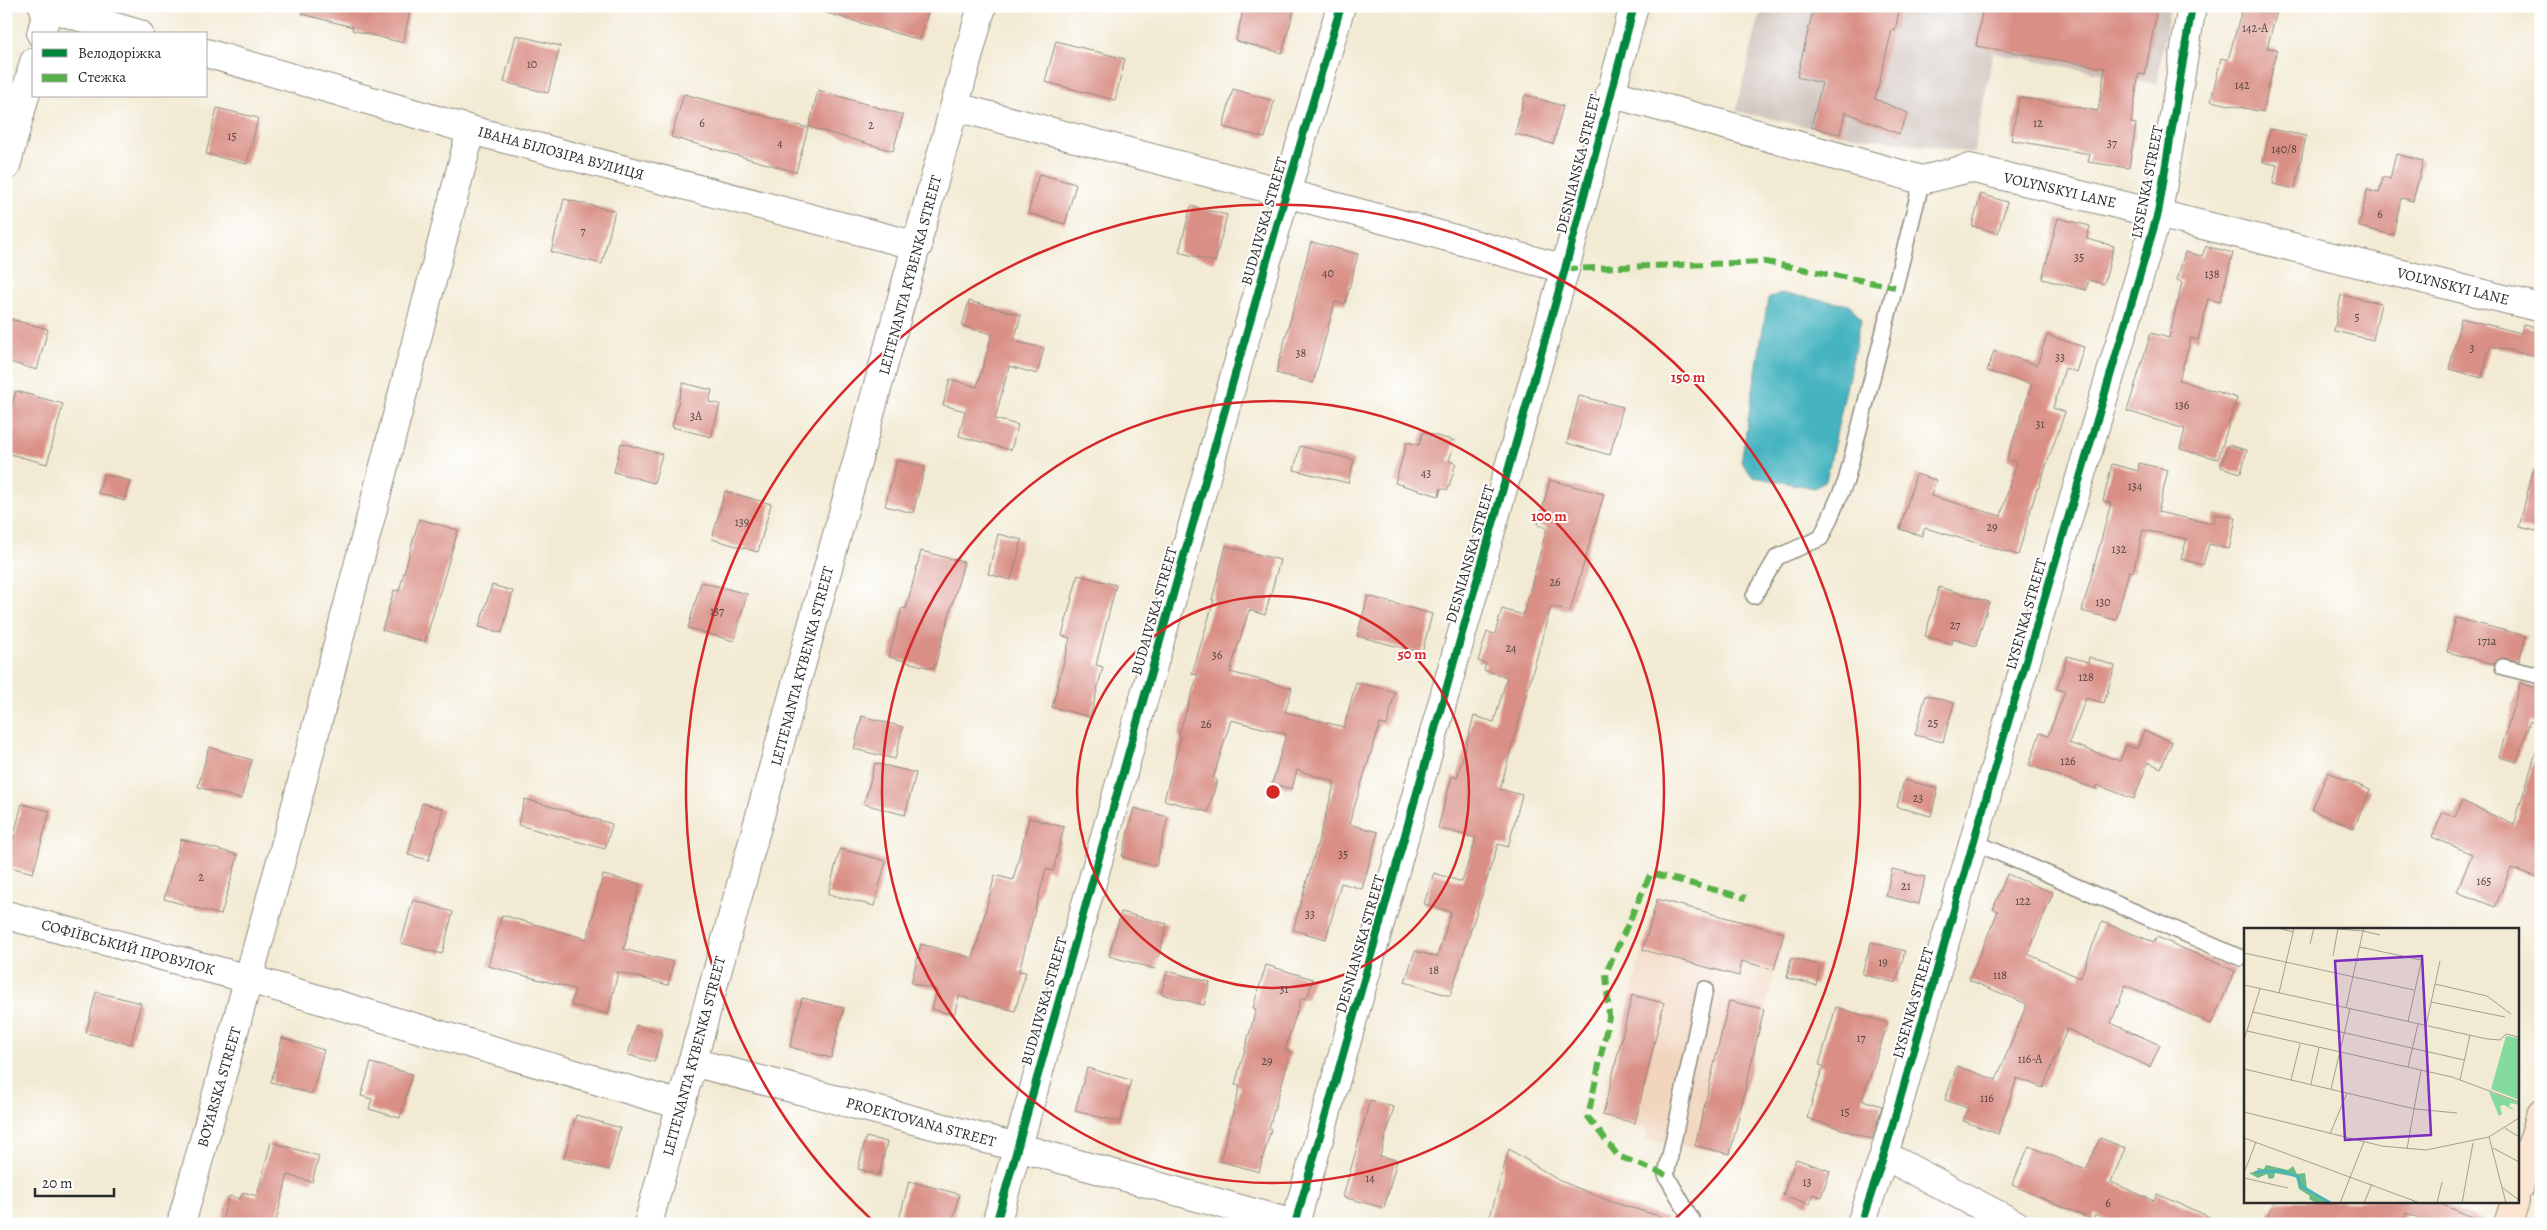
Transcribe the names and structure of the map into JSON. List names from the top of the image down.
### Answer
{
  "streets": {
    "street": [
      "ІВАНА БІЛОЗІРА ВУЛИЦЯ",
      "DESNIANSKA STREET",
      "LYSENKA STREET",
      "VOLYNSKYI LANE",
      "BUDAIVSKA STREET",
      "LEITENANTA KYBENKA STREET",
      "СОФІЇВСЬКИЙ ПРОВУЛОК",
      "BOYARSKA STREET",
      "PROEKTOVANA STREET"
    ]
  },
  "crossings": [
    ["ІВАНА БІЛОЗІРА ВУЛИЦЯ", "LEITENANTA KYBENKA STREET"],
    ["ІВАНА БІЛОЗІРА ВУЛИЦЯ", "BOYARSKA STREET"],
    ["DESNIANSKA STREET", "VOLYNSKYI LANE"],
    ["DESNIANSKA STREET", "PROEKTOVANA STREET"],
    ["LYSENKA STREET", "VOLYNSKYI LANE"],
    ["BUDAIVSKA STREET", "PROEKTOVANA STREET"],
    ["LEITENANTA KYBENKA STREET", "СОФІЇВСЬКИЙ ПРОВУЛОК"],
    ["LEITENANTA KYBENKA STREET", "PROEKTOVANA STREET"],
    ["СОФІЇВСЬКИЙ ПРОВУЛОК", "BOYARSKA STREET"]
  ],
  "house_numbers": [
    "142-А",
    "10",
    "142",
    "6",
    "12",
    "2",
    "15",
    "4",
    "37",
    "140/8",
    "6",
    "7",
    "35",
    "40",
    "138",
    "5",
    "3",
    "38",
    "33",
    "136",
    "3А",
    "31",
    "43",
    "134",
    "139",
    "29",
    "132",
    "26",
    "130",
    "137",
    "27",
    "171а",
    "24",
    "36",
    "128",
    "25",
    "26",
    "126",
    "23",
    "35",
    "2",
    "165",
    "21",
    "122",
    "33",
    "19",
    "18",
    "118",
    "31",
    "17",
    "116-А",
    "29",
    "116",
    "15",
    "14",
    "13",
    "6"
  ],
  "legend": ["Велодоріжка", "Стежка"],
  "scale_bar": "20 m",
  "rings": ["150 m", "100 m", "50 m"]
}
